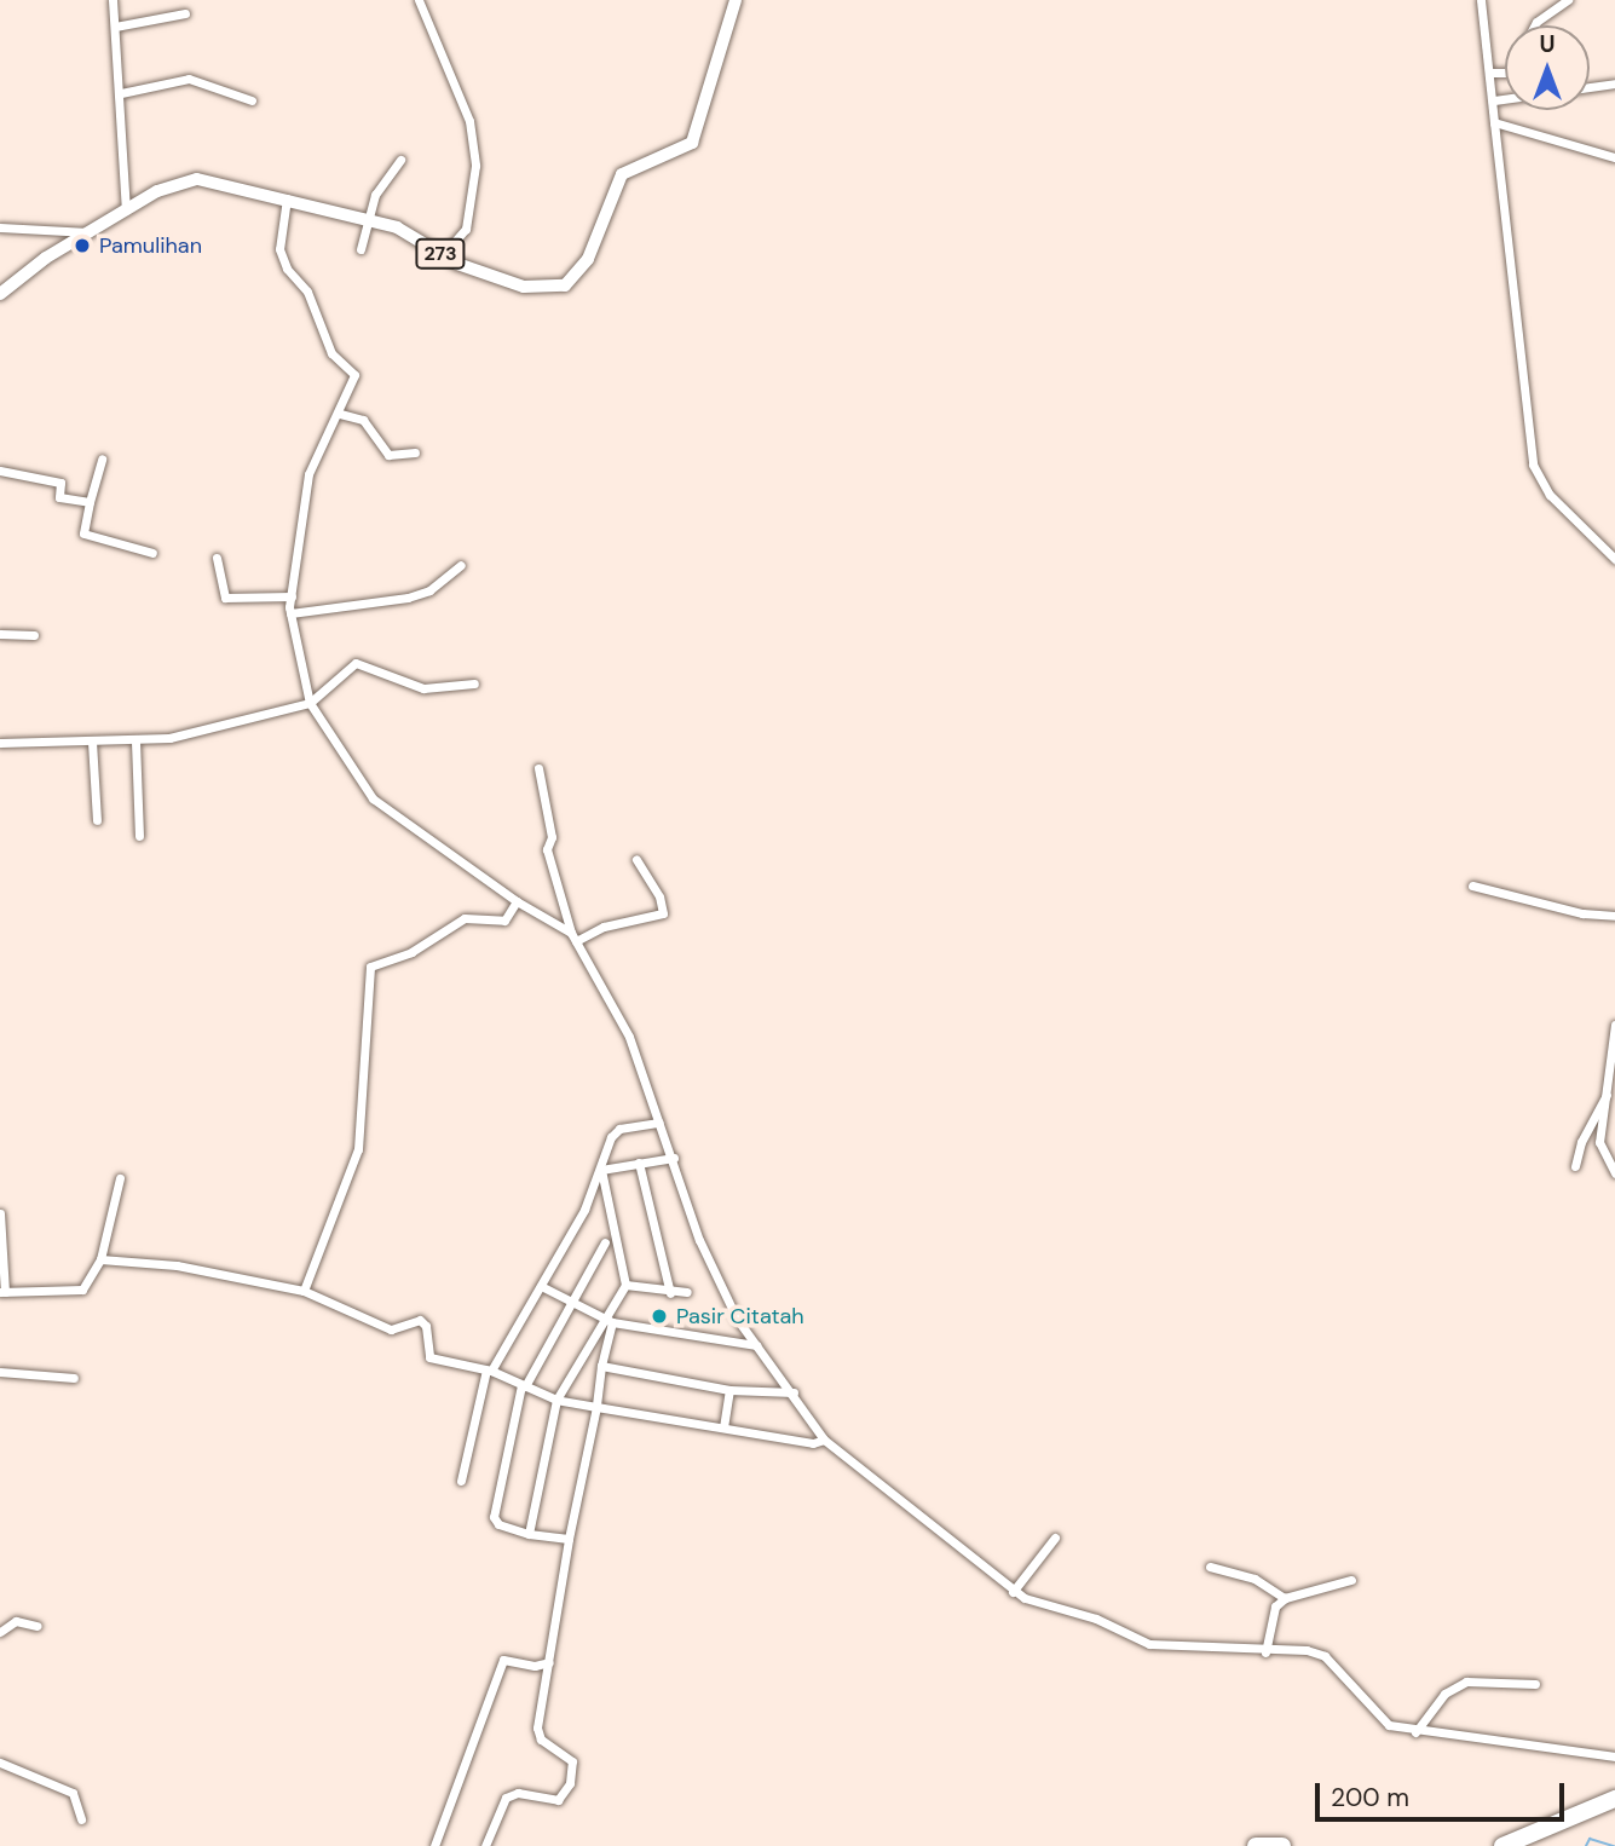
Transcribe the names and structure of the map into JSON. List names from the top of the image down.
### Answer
{
  "streets": {
    "main road": ["273"]
  },
  "places": ["Pamulihan", "Pasir Citatah"],
  "scale_bar": "200 m",
  "north": "top"
}
